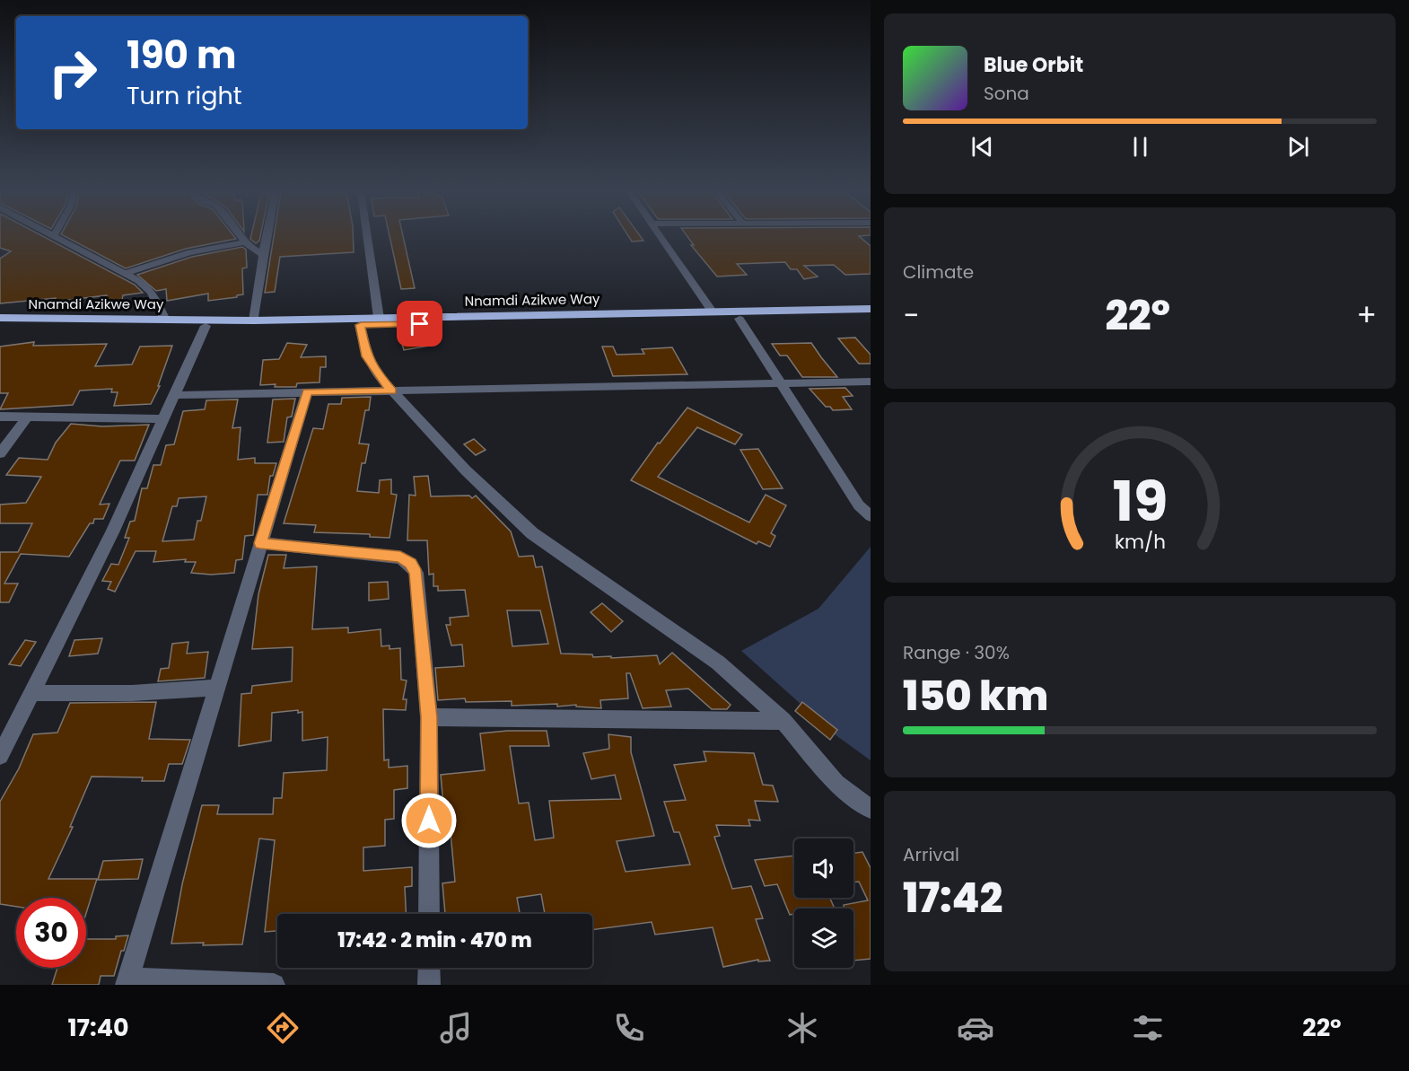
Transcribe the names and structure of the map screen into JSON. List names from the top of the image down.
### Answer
{
  "streets": {
    "highway": ["Nnamdi Azikwe Way"]
  },
  "page": {
    "turn": ["190 m", "Turn right"],
    "song": ["Blue Orbit", "Sona"],
    "tile": [
      "Climate",
      ["Range · 30%", "150 km"],
      ["Arrival", "17:42"]
    ],
    "heat": ["−", "22°", "+"],
    "limit": "30",
    "trip": "17:42 · 2 min · 470 m",
    "tabs": ["17:40", "22°"],
    "gauge": ["19", "km/h"]
  }
}
